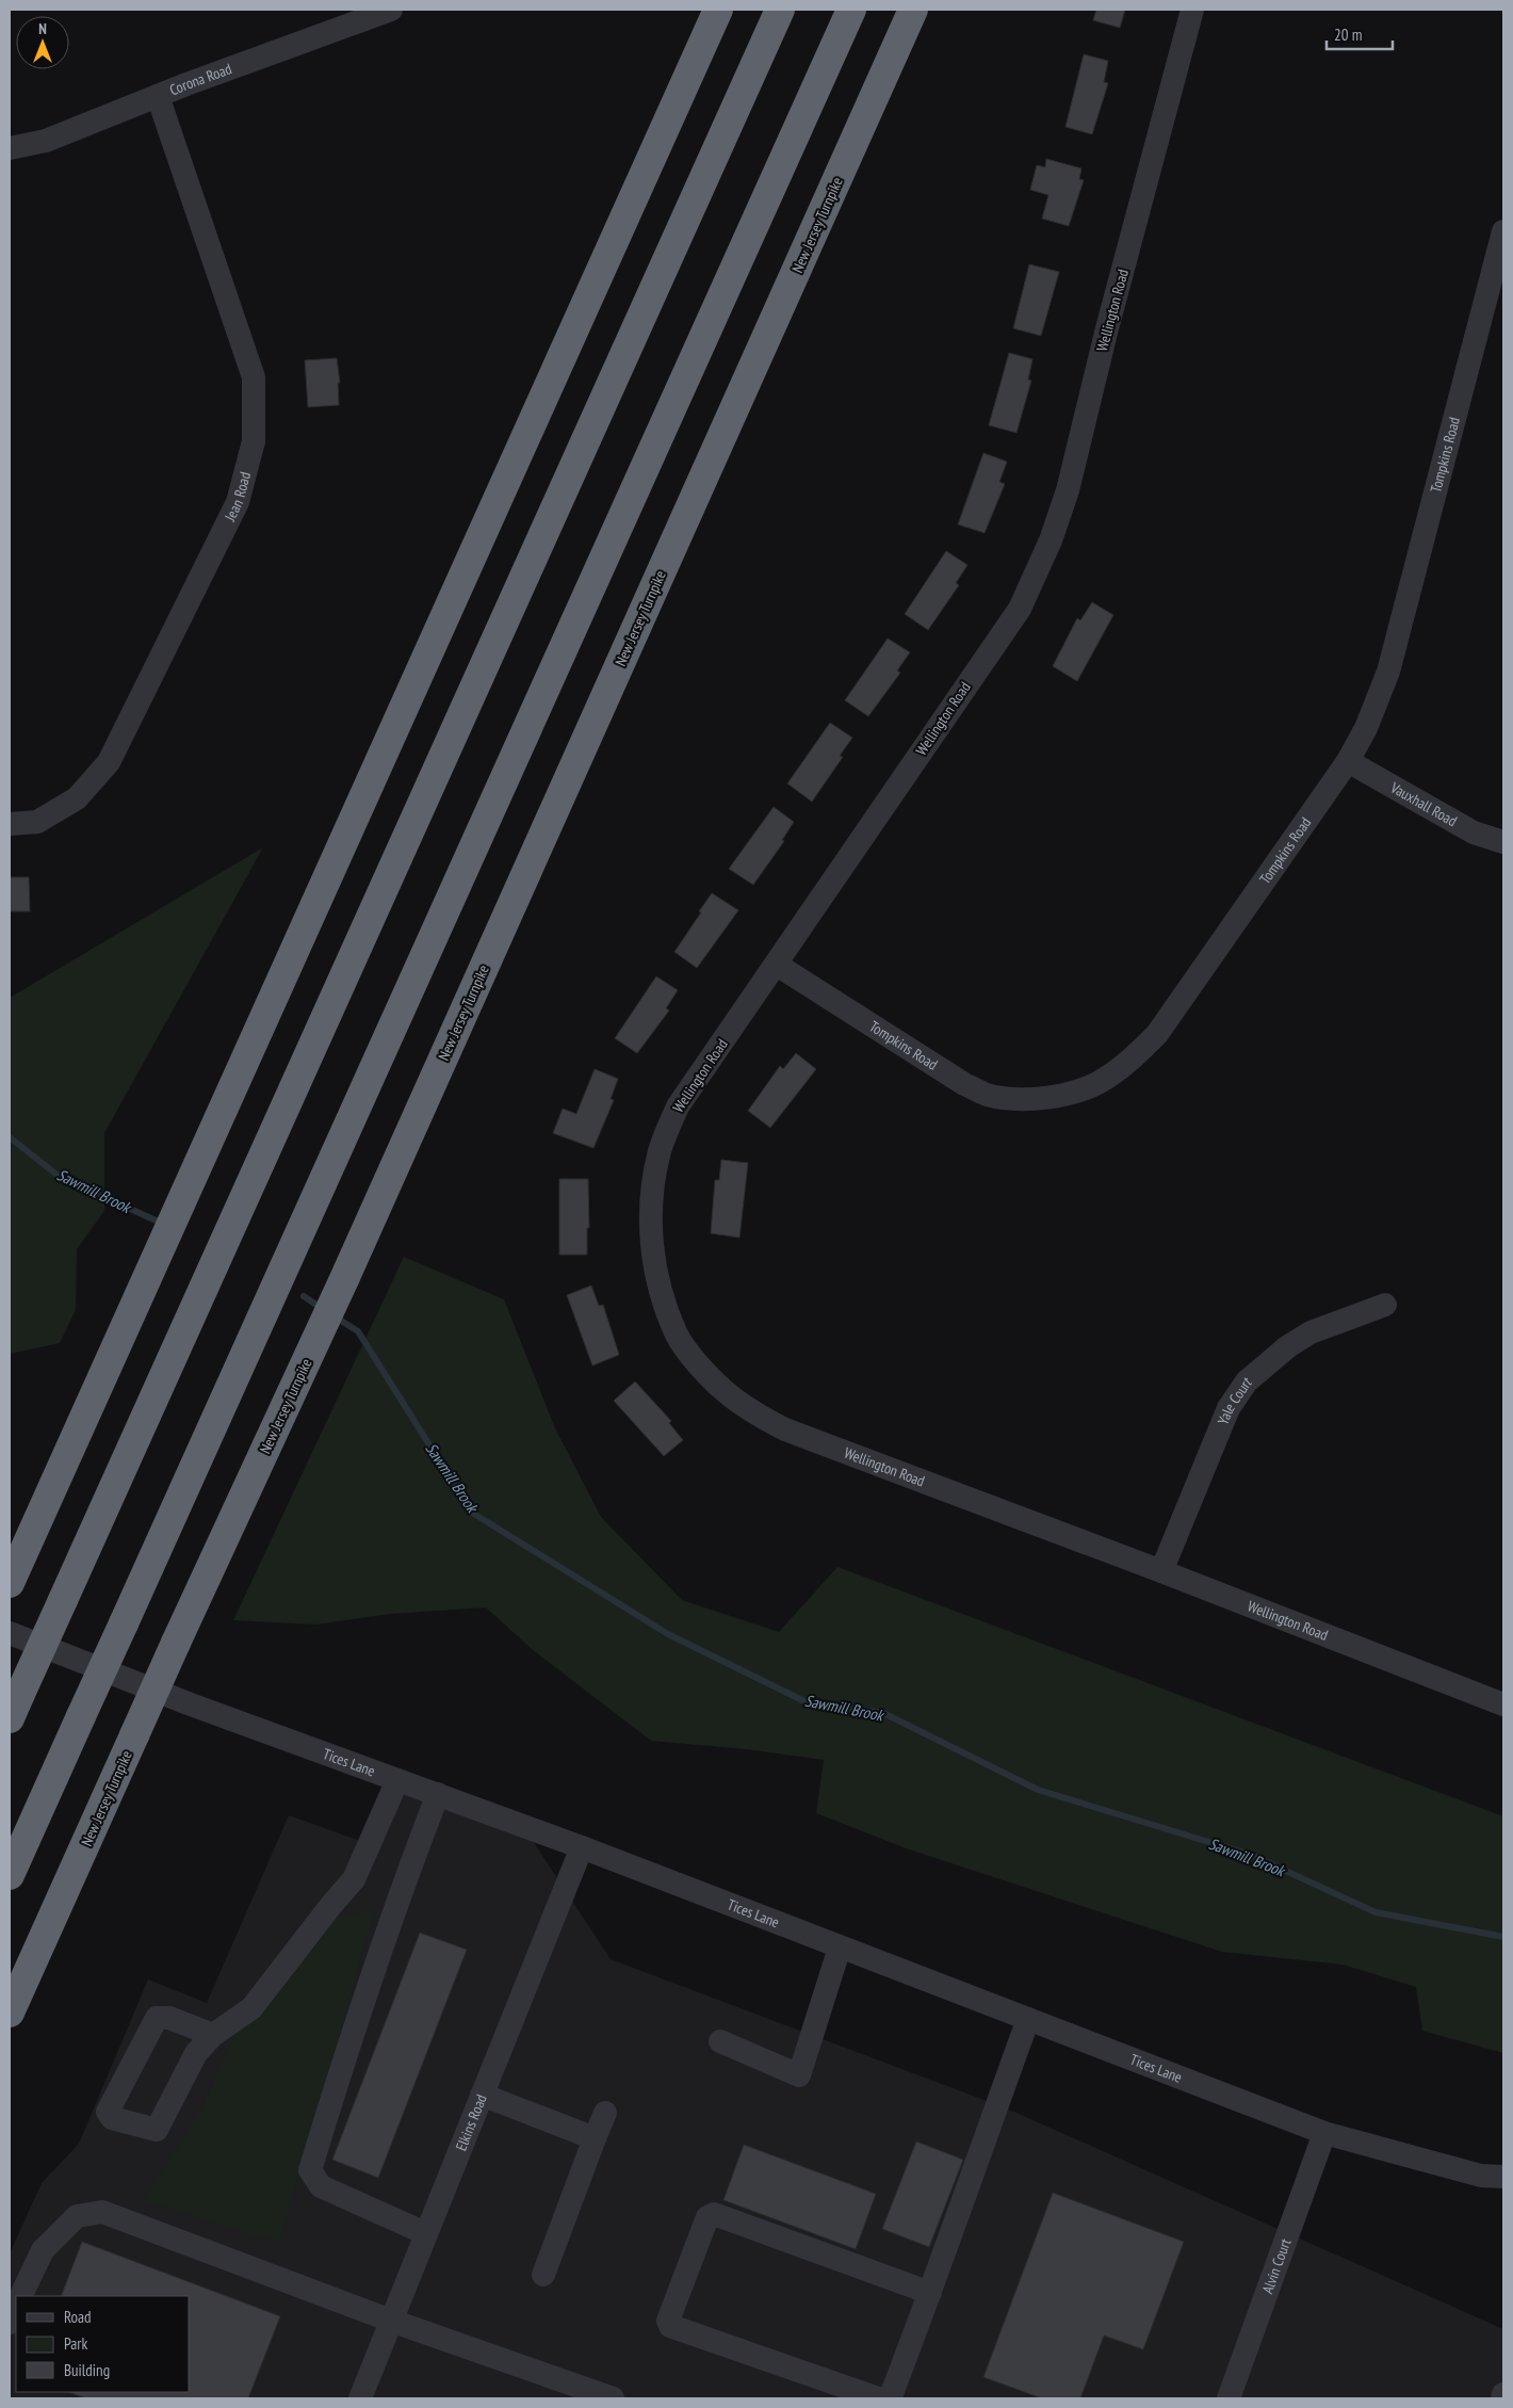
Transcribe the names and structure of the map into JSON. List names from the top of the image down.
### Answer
{
  "streets": {
    "highway": ["New Jersey Turnpike"],
    "street": [
      "Corona Road",
      "Wellington Road",
      "Tompkins Road",
      "Jean Road",
      "Vauxhall Road",
      "Yale Court",
      "Tices Lane",
      "Elkins Road",
      "Alvin Court"
    ]
  },
  "crossings": [
    ["Corona Road", "Jean Road"],
    ["Wellington Road", "Tompkins Road"],
    ["Wellington Road", "Yale Court"],
    ["Tompkins Road", "Vauxhall Road"],
    ["Tices Lane", "Elkins Road"],
    ["Tices Lane", "Alvin Court"]
  ],
  "water": ["Sawmill Brook"],
  "legend": ["Road", "Park", "Building"],
  "scale_bar": "20 m",
  "north": "top"
}
